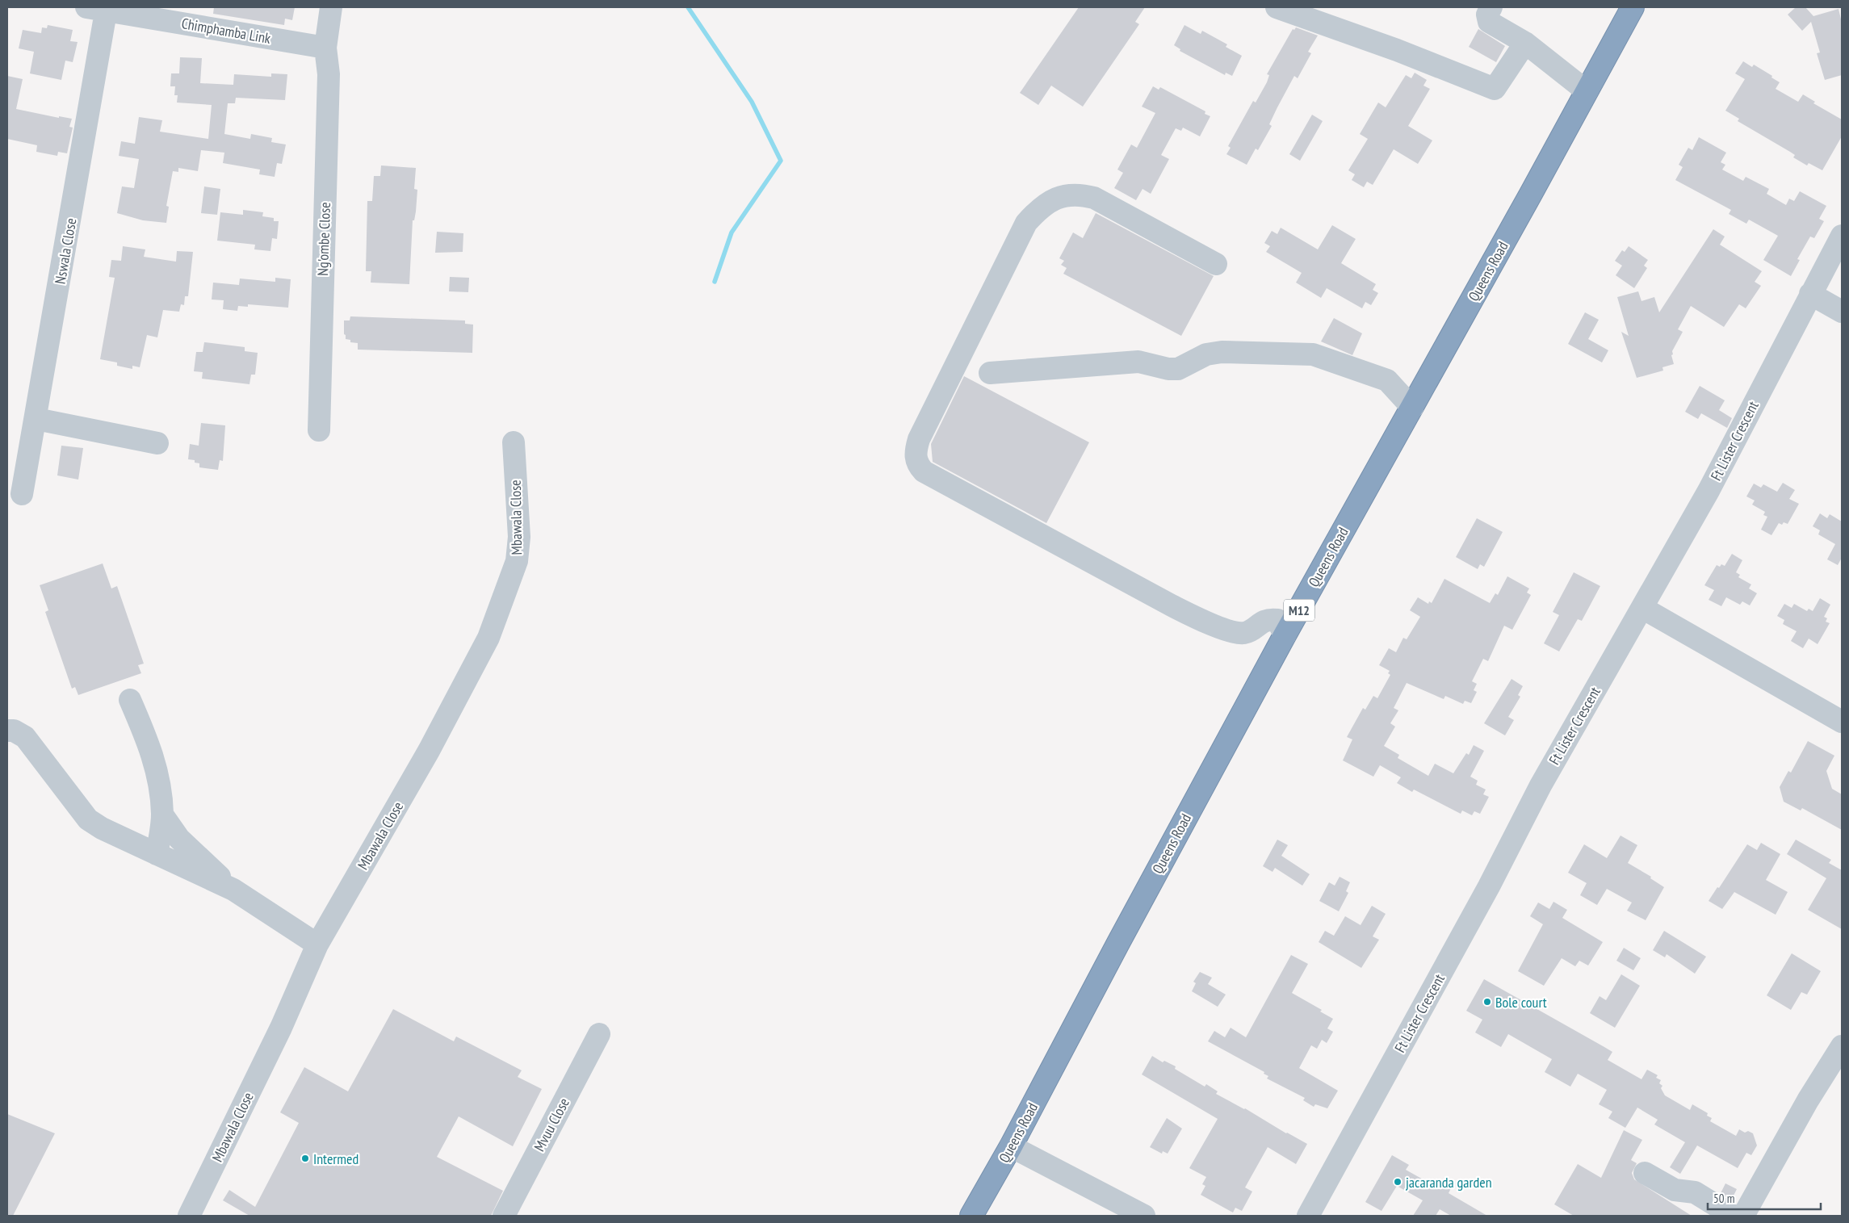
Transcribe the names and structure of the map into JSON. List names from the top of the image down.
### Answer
{
  "streets": {
    "highway": ["Queens Road", "M12"],
    "street": [
      "Chimphamba Link",
      "Ng'ombe Close",
      "Nswala Close",
      "Ft Lister Crescent",
      "Mbawala Close",
      "Mvuu Close"
    ]
  },
  "crossings": [
    ["Chimphamba Link", "Ng'ombe Close"],
    ["Chimphamba Link", "Nswala Close"]
  ],
  "places": ["Bole court", "Intermed", "jacaranda garden"],
  "scale_bar": "50 m"
}
